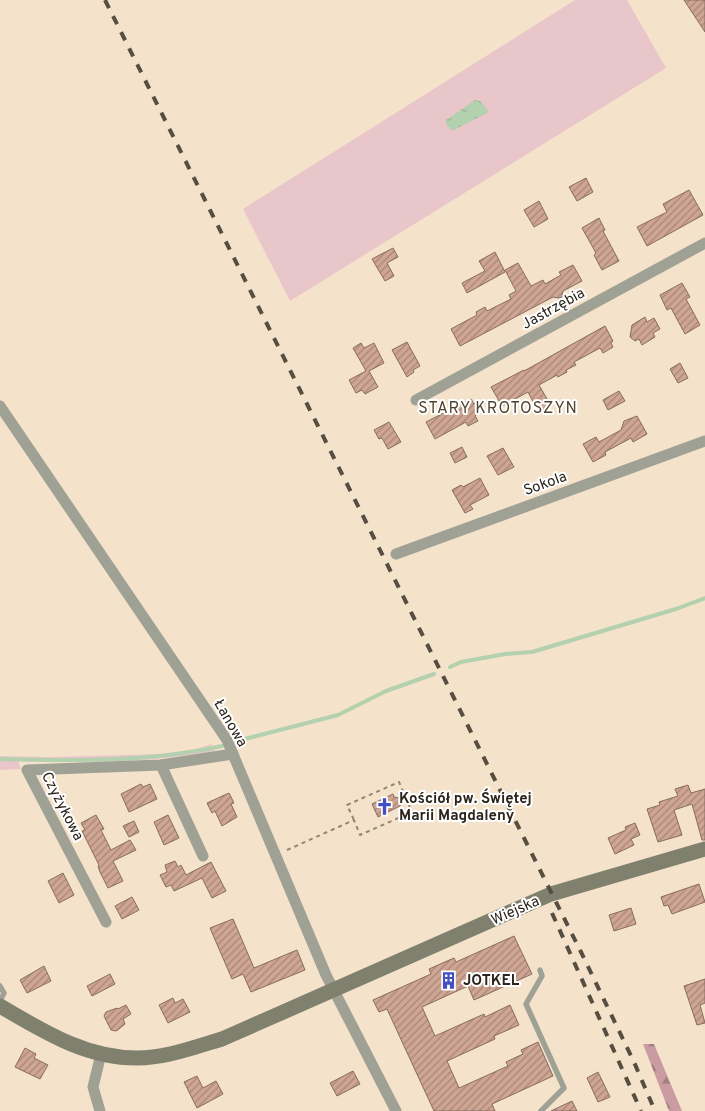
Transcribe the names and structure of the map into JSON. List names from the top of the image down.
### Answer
{
  "streets": {
    "street": [
      "Jastrzębia",
      "Sokola",
      "Łanowa",
      "Czyżykowa",
      "Wiejska"
    ]
  },
  "crossings": [
    ["Łanowa", "Czyżykowa"],
    ["Łanowa", "Wiejska"]
  ],
  "districts": ["STARY KROTOSZYN"],
  "places": {
    "church": ["Kościół pw. Świętej Marii Magdaleny"],
    "building": ["JOTKEL"]
  }
}
